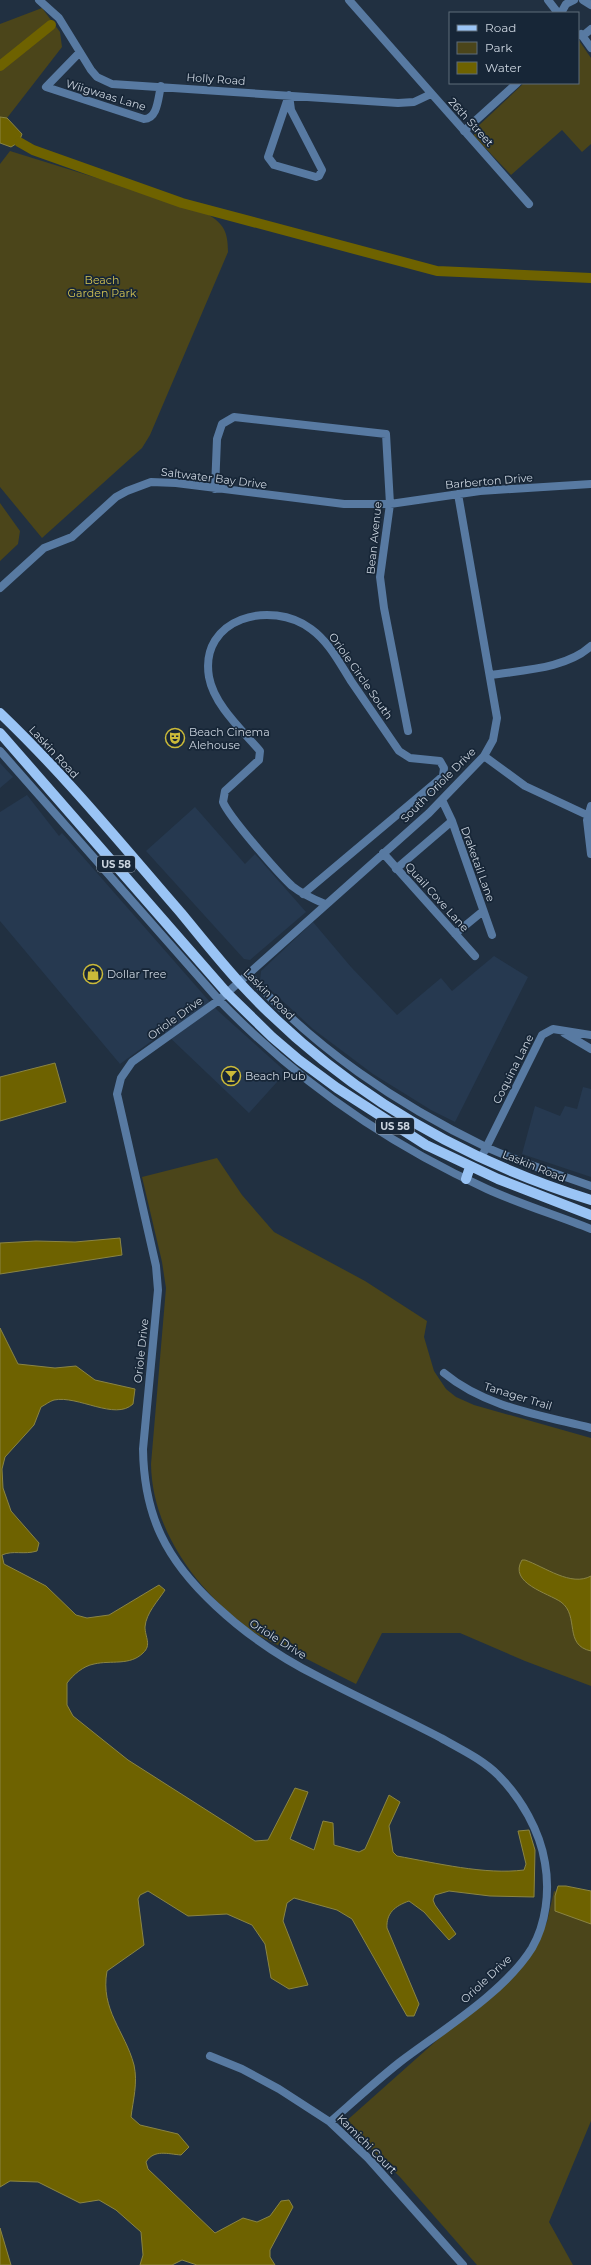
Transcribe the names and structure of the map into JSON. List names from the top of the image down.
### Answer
{
  "streets": {
    "main road": ["Laskin Road", "US 58"],
    "street": [
      "Holly Road",
      "Wiigwaas Lane",
      "26th Street",
      "Saltwater Bay Drive",
      "Barberton Drive",
      "Bean Avenue",
      "Oriole Circle South",
      "South Oriole Drive",
      "Draketail Lane",
      "Quail Cove Lane",
      "Oriole Drive",
      "Coquina Lane",
      "Tanager Trail",
      "Kamichi Court"
    ]
  },
  "crossings": [
    ["Holly Road", "Wiigwaas Lane"],
    ["Holly Road", "26th Street"],
    ["Saltwater Bay Drive", "Barberton Drive"],
    ["Saltwater Bay Drive", "Bean Avenue"],
    ["Barberton Drive", "Bean Avenue"],
    ["Barberton Drive", "South Oriole Drive"],
    ["Oriole Circle South", "South Oriole Drive"],
    ["Laskin Road", "South Oriole Drive"],
    ["Laskin Road", "Coquina Lane"],
    ["South Oriole Drive", "US 58"],
    ["South Oriole Drive", "Draketail Lane"],
    ["South Oriole Drive", "Quail Cove Lane"],
    ["South Oriole Drive", "Oriole Drive"],
    ["US 58", "Oriole Drive"],
    ["Oriole Drive", "Kamichi Court"]
  ],
  "parks": ["Beach Garden Park"],
  "places": {
    "theatre": ["Beach Cinema Alehouse"],
    "shop": ["Dollar Tree"],
    "bar": ["Beach Pub"]
  },
  "legend": ["Road", "Park", "Water"]
}
